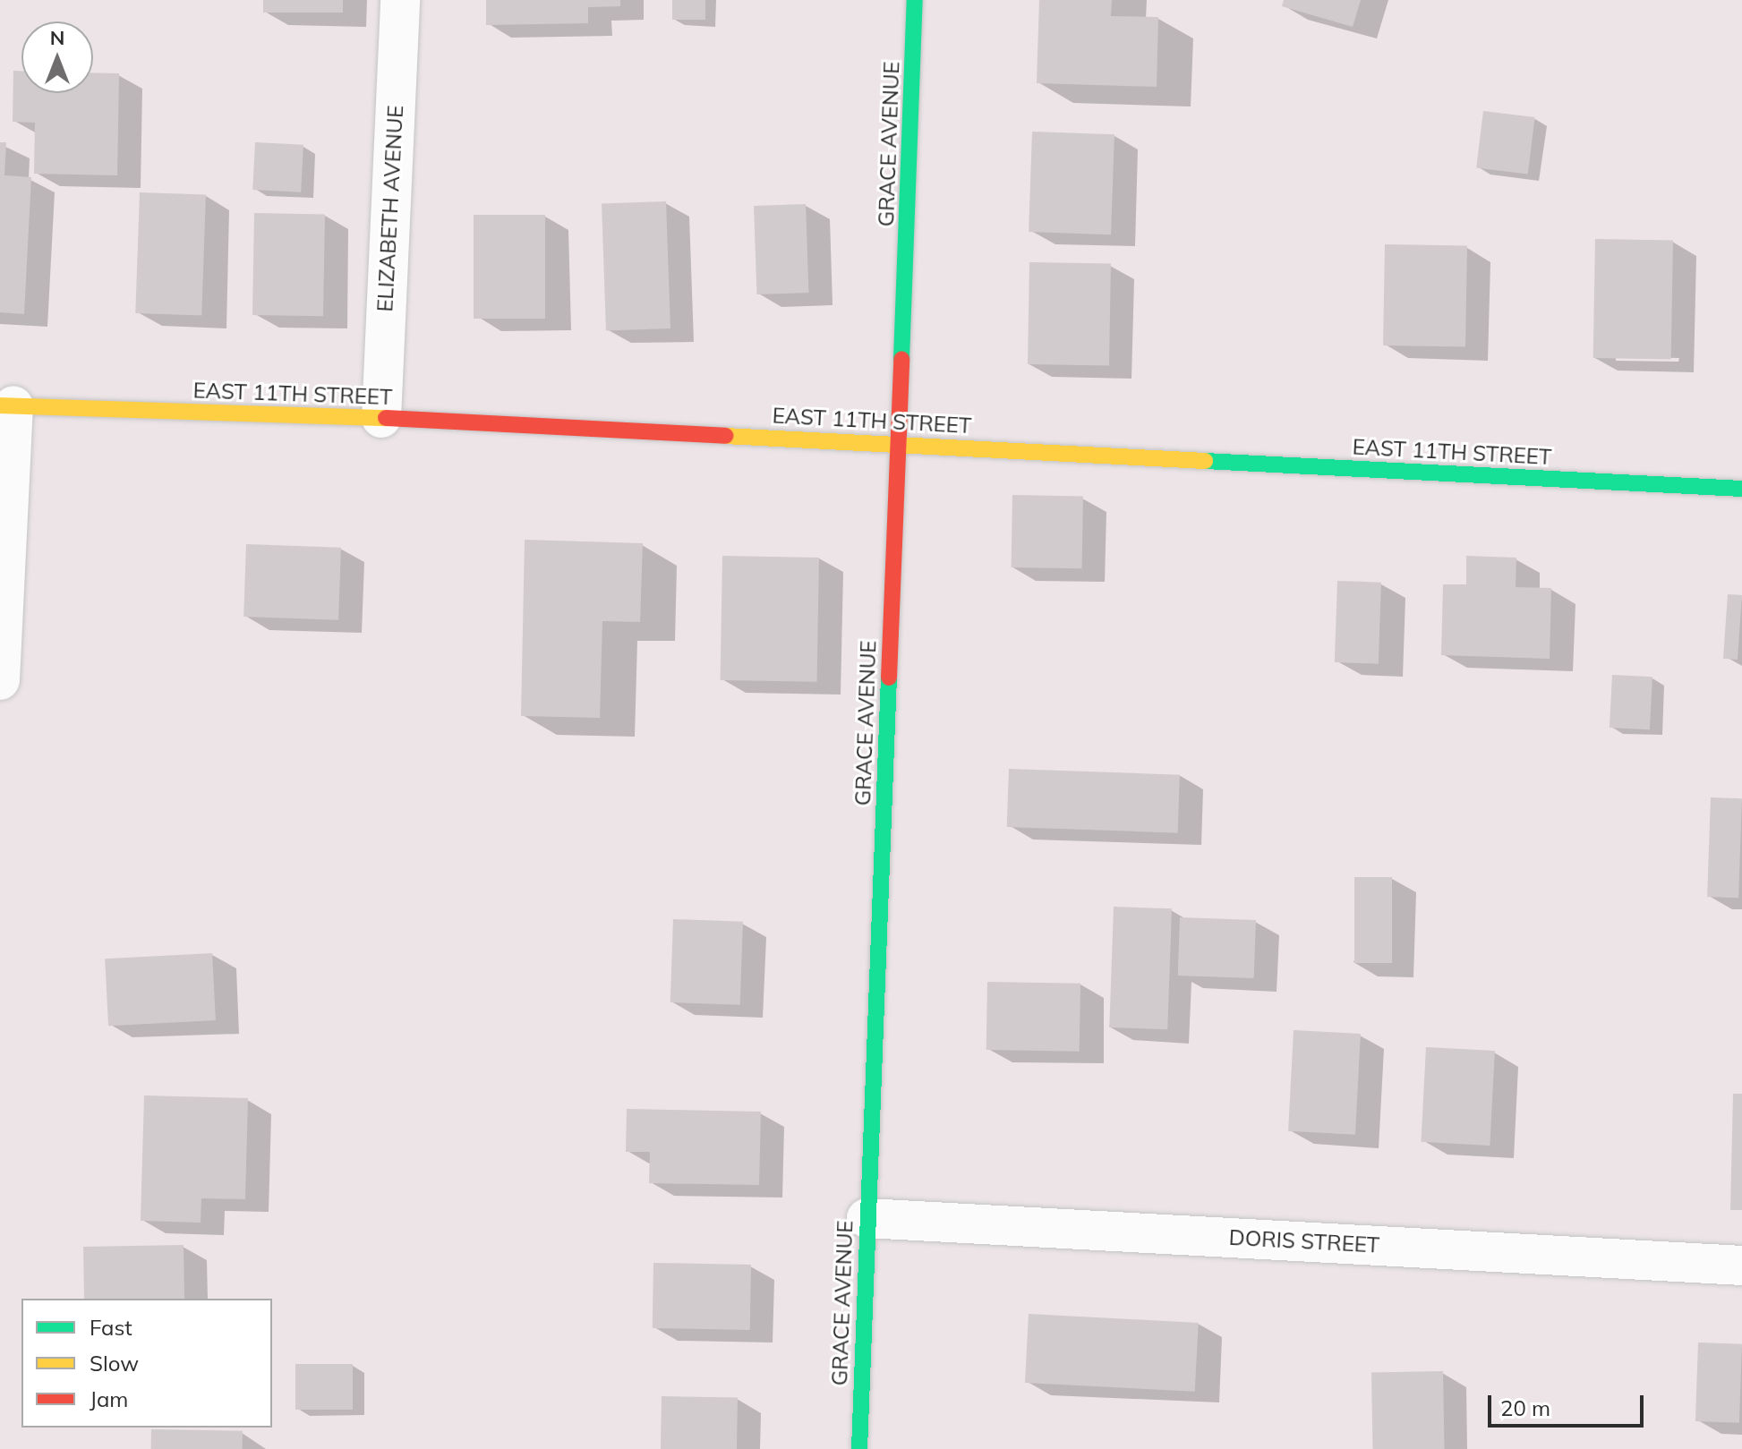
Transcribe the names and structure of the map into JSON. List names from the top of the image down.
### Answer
{
  "streets": {
    "street": [
      "GRACE AVENUE",
      "ELIZABETH AVENUE",
      "EAST 11TH STREET",
      "DORIS STREET"
    ]
  },
  "crossings": [
    ["GRACE AVENUE", "EAST 11TH STREET"],
    ["GRACE AVENUE", "DORIS STREET"],
    ["ELIZABETH AVENUE", "EAST 11TH STREET"]
  ],
  "legend": ["Fast", "Slow", "Jam"],
  "scale_bar": "20 m",
  "north": "top"
}
